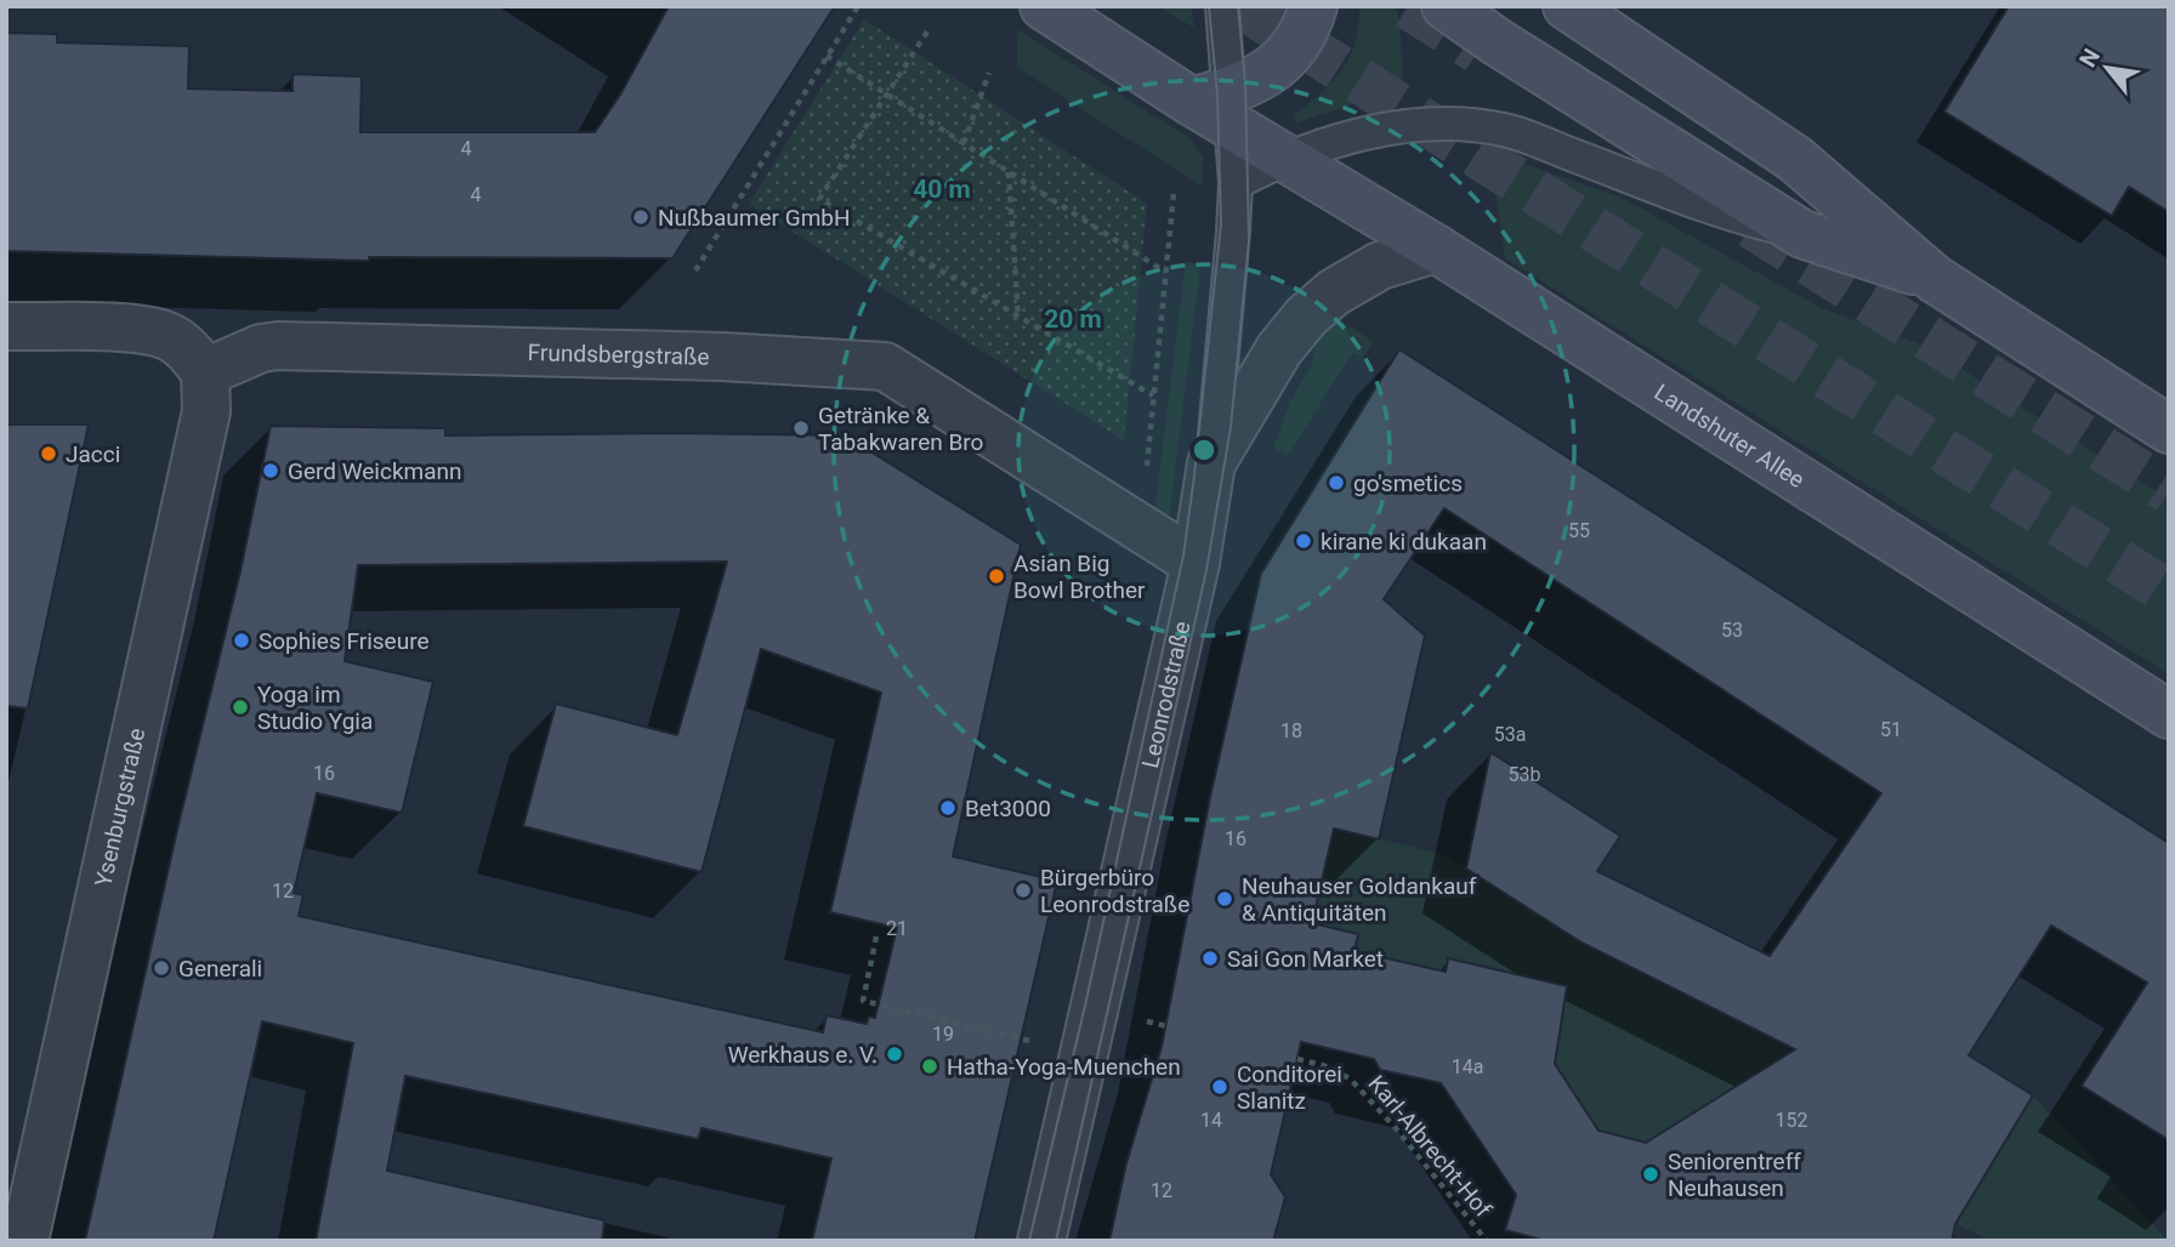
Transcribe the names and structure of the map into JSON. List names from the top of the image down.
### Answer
{
  "streets": {
    "main road": ["Landshuter Allee"],
    "street": ["Frundsbergstraße", "Leonrodstraße", "Ysenburgstraße"],
    "path": ["Karl-Albrecht-Hof"]
  },
  "crossings": [
    ["Frundsbergstraße", "Leonrodstraße"],
    ["Frundsbergstraße", "Ysenburgstraße"],
    ["Landshuter Allee", "Leonrodstraße"]
  ],
  "places": [
    "Nußbaumer GmbH",
    "Getränke & Tabakwaren Bro",
    "Jacci",
    "Gerd Weickmann",
    "go'smetics",
    "kirane ki dukaan",
    "Asian Big Bowl Brother",
    "Sophies Friseure",
    "Yoga im Studio Ygia",
    "Bet3000",
    "Bürgerbüro Leonrodstraße",
    "Neuhauser Goldankauf & Antiquitäten",
    "Sai Gon Market",
    "Generali",
    "Werkhaus e. V.",
    "Hatha-Yoga-Muenchen",
    "Conditorei Slanitz",
    "Seniorentreff Neuhausen"
  ],
  "house_numbers": [
    "4",
    "4",
    "55",
    "53",
    "51",
    "18",
    "53a",
    "16",
    "53b",
    "16",
    "12",
    "21",
    "19",
    "14a",
    "14",
    "152",
    "12"
  ],
  "north": "top left",
  "rings": ["40 m", "20 m"]
}
